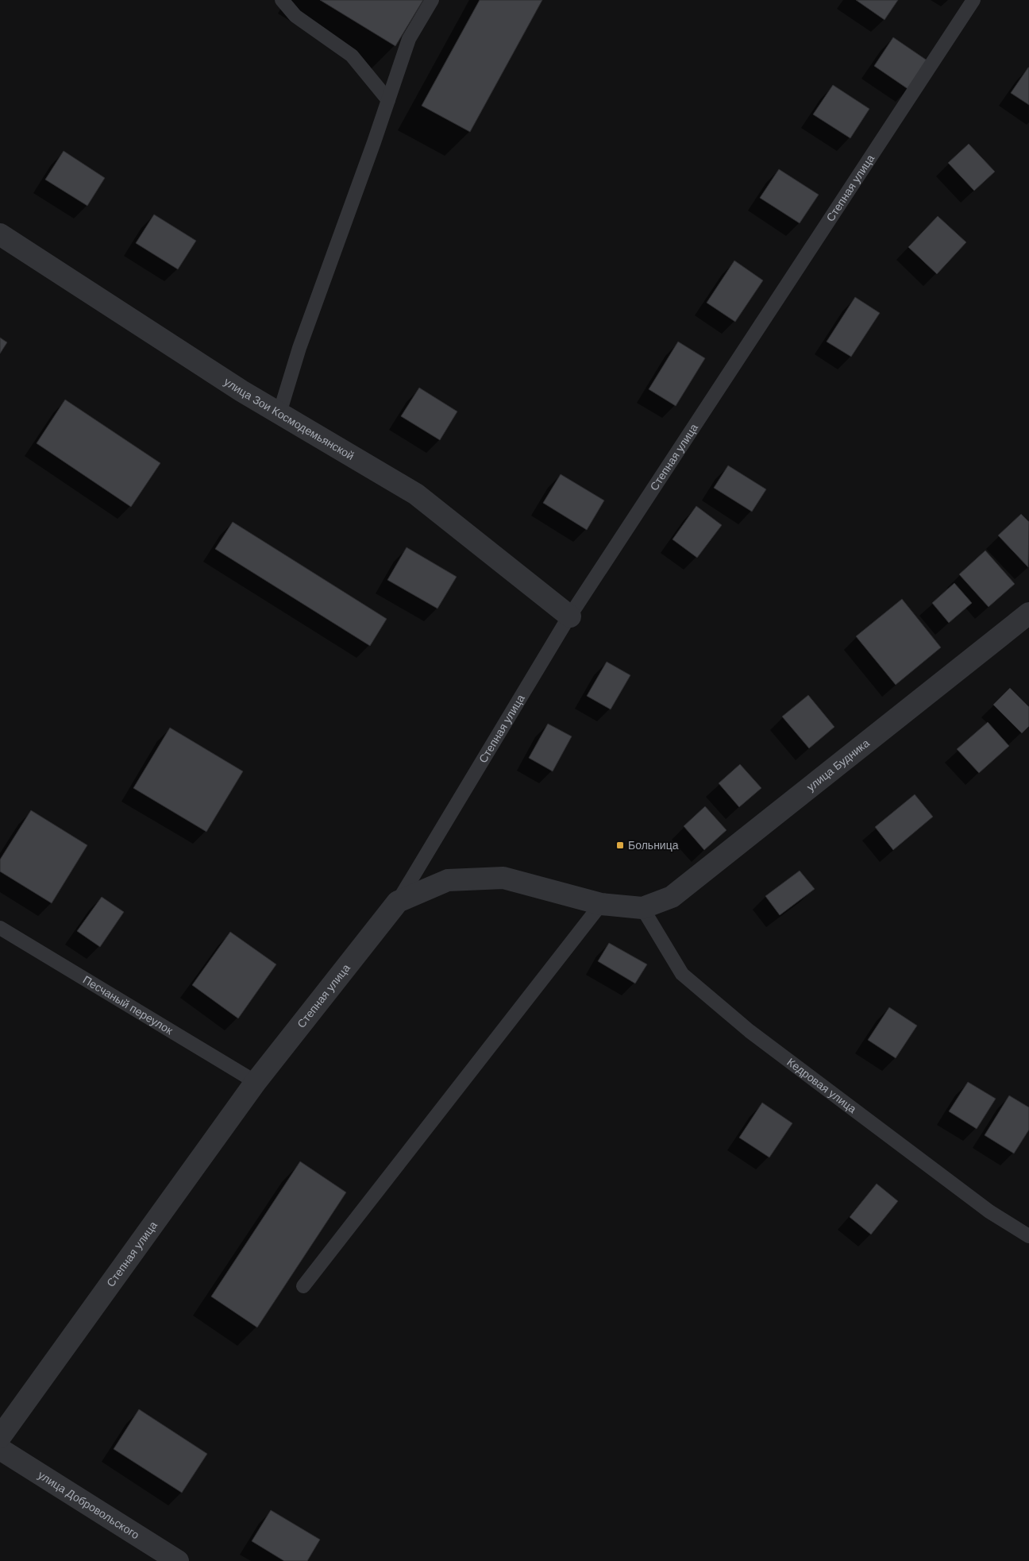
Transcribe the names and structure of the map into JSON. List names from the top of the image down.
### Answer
{
  "streets": {
    "street": [
      "Степная улица",
      "улица Зои Космодемьянской",
      "улица Будника",
      "улица Добровольского"
    ],
    "lane": ["Песчаный переулок", "Кедровая улица"]
  },
  "crossings": [
    ["Степная улица", "улица Зои Космодемьянской"],
    ["Степная улица", "Песчаный переулок"],
    ["улица Будника", "Кедровая улица"]
  ],
  "places": {
    "transit": ["Больница"]
  }
}
